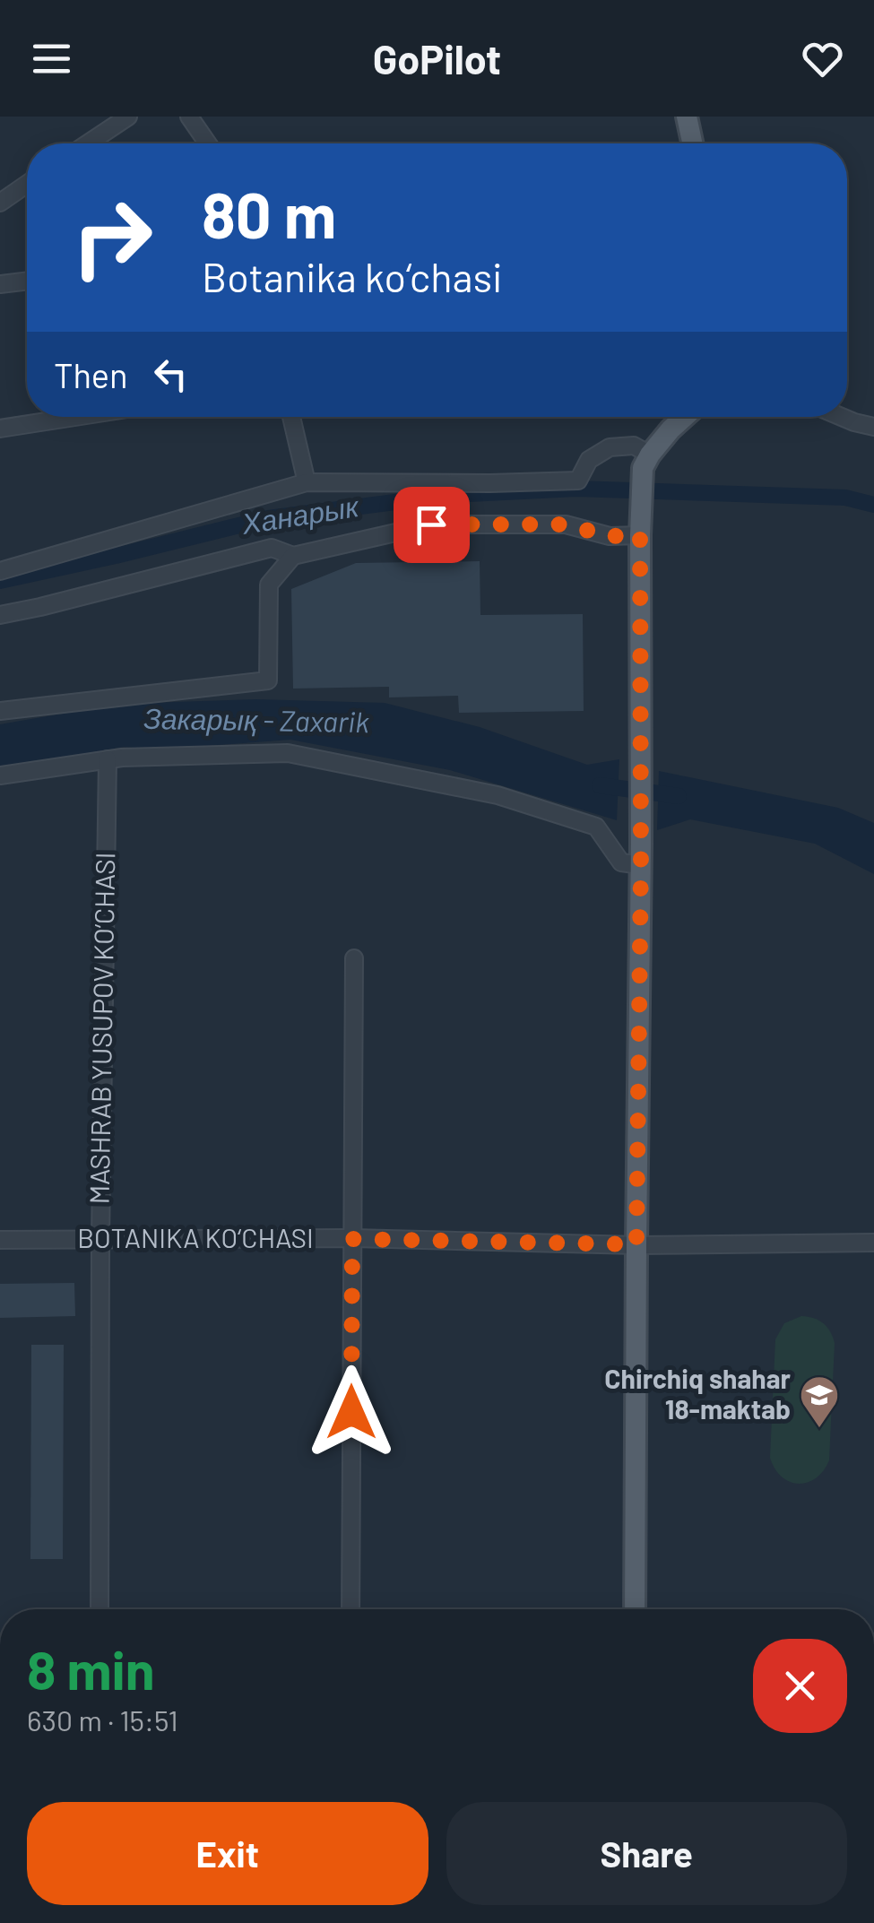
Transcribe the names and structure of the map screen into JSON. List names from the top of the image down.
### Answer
{
  "streets": {
    "street": ["MASHRAB YUSUPOV KO‘CHASI", "BOTANIKA KO‘CHASI"]
  },
  "crossings": [
    ["MASHRAB YUSUPOV KO‘CHASI", "BOTANIKA KO‘CHASI"]
  ],
  "water": ["Ханарык", "Закарық - Zaxarik"],
  "places": {
    "school or university": ["Chirchiq shahar 18-maktab"]
  },
  "page": {
    "header": "GoPilot",
    "turn": ["80 m", "Botanika ko‘chasi"],
    "then": "Then",
    "heading": ["8 min", "630 m · 15:51"],
    "buttons": ["Exit", "Share"]
  }
}
